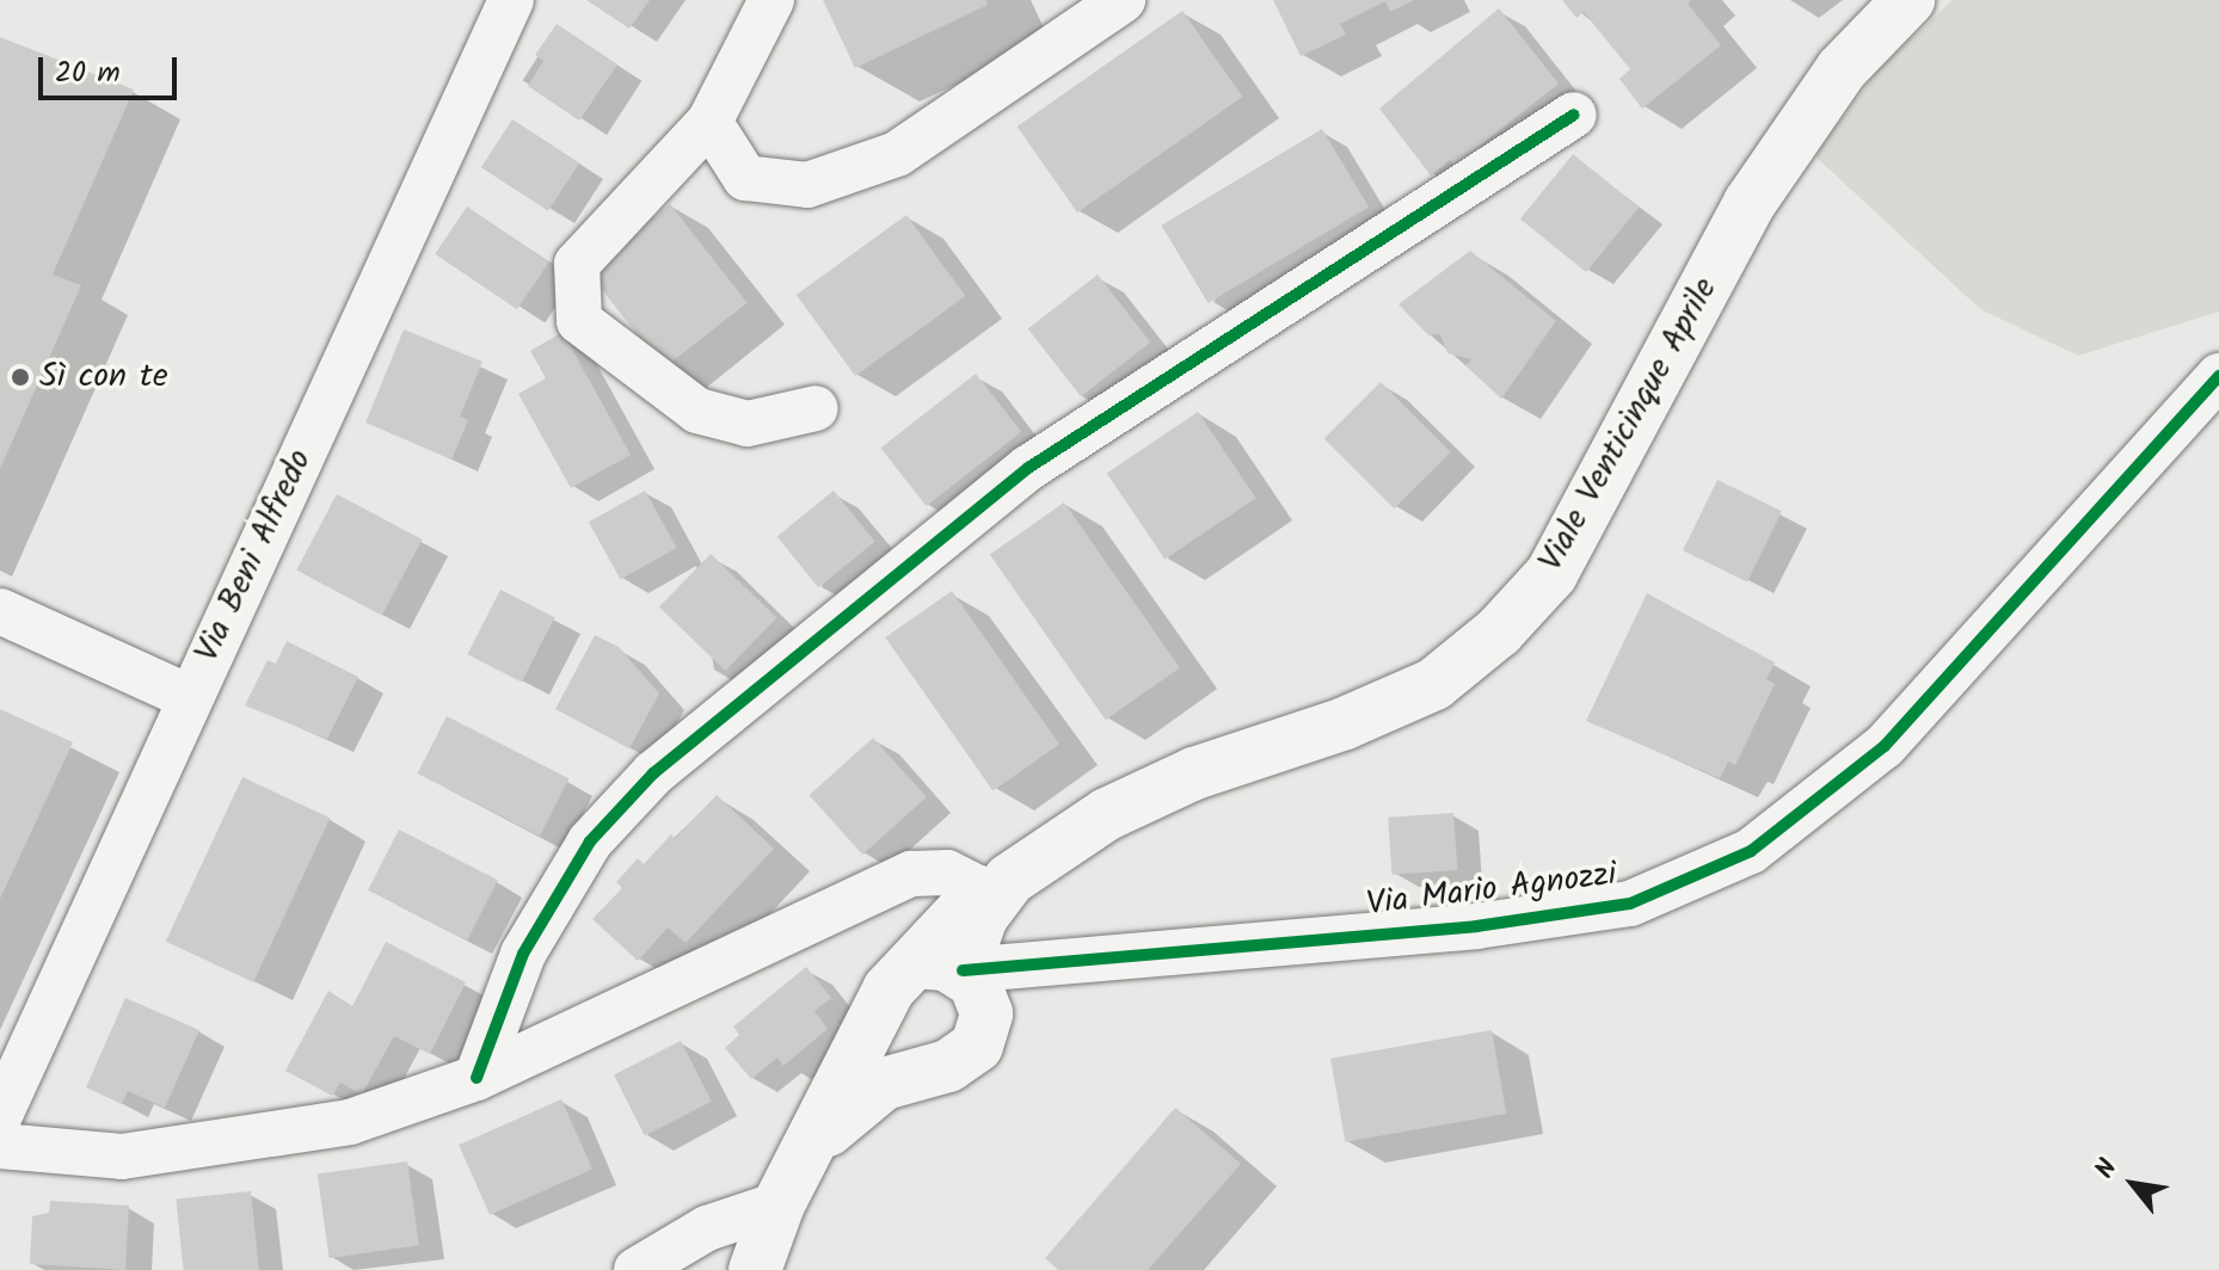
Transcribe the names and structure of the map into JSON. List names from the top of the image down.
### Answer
{
  "streets": {
    "main road": ["Viale Venticinque Aprile"],
    "street": ["Via Beni Alfredo", "Via Mario Agnozzi"]
  },
  "crossings": [
    ["Viale Venticinque Aprile", "Via Mario Agnozzi"]
  ],
  "places": ["Sì con te"],
  "scale_bar": "20 m",
  "north": "top left"
}
